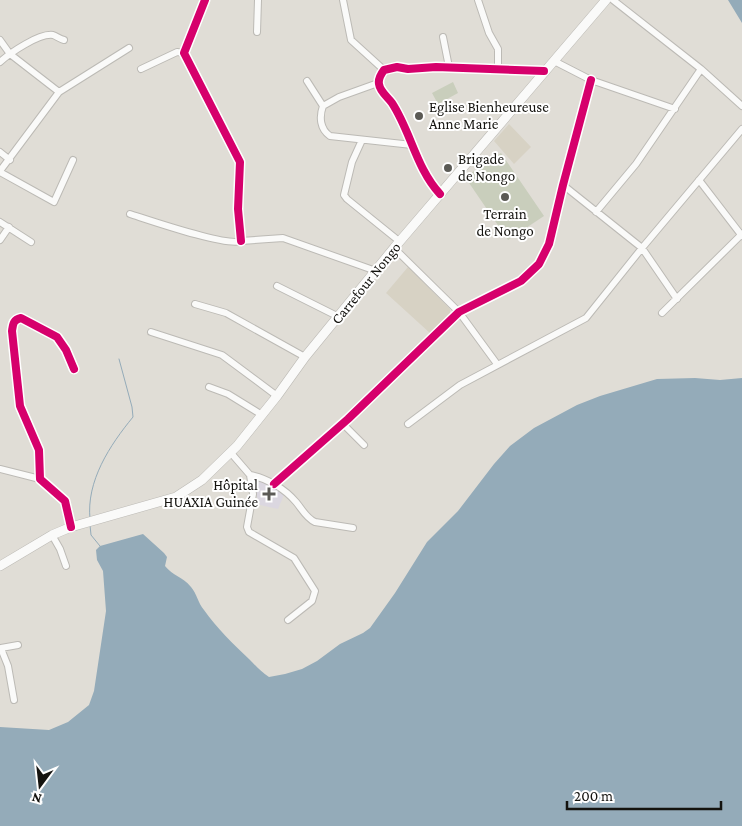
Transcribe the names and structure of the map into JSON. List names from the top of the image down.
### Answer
{
  "streets": {
    "main road": ["Carrefour Nongo"]
  },
  "places": {
    "other": ["Eglise Bienheureuse Anne Marie", "Brigade de Nongo", "Terrain de Nongo"],
    "health": ["Hôpital HUAXIA Guinée"]
  },
  "scale_bar": "200 m",
  "north": "bottom"
}
